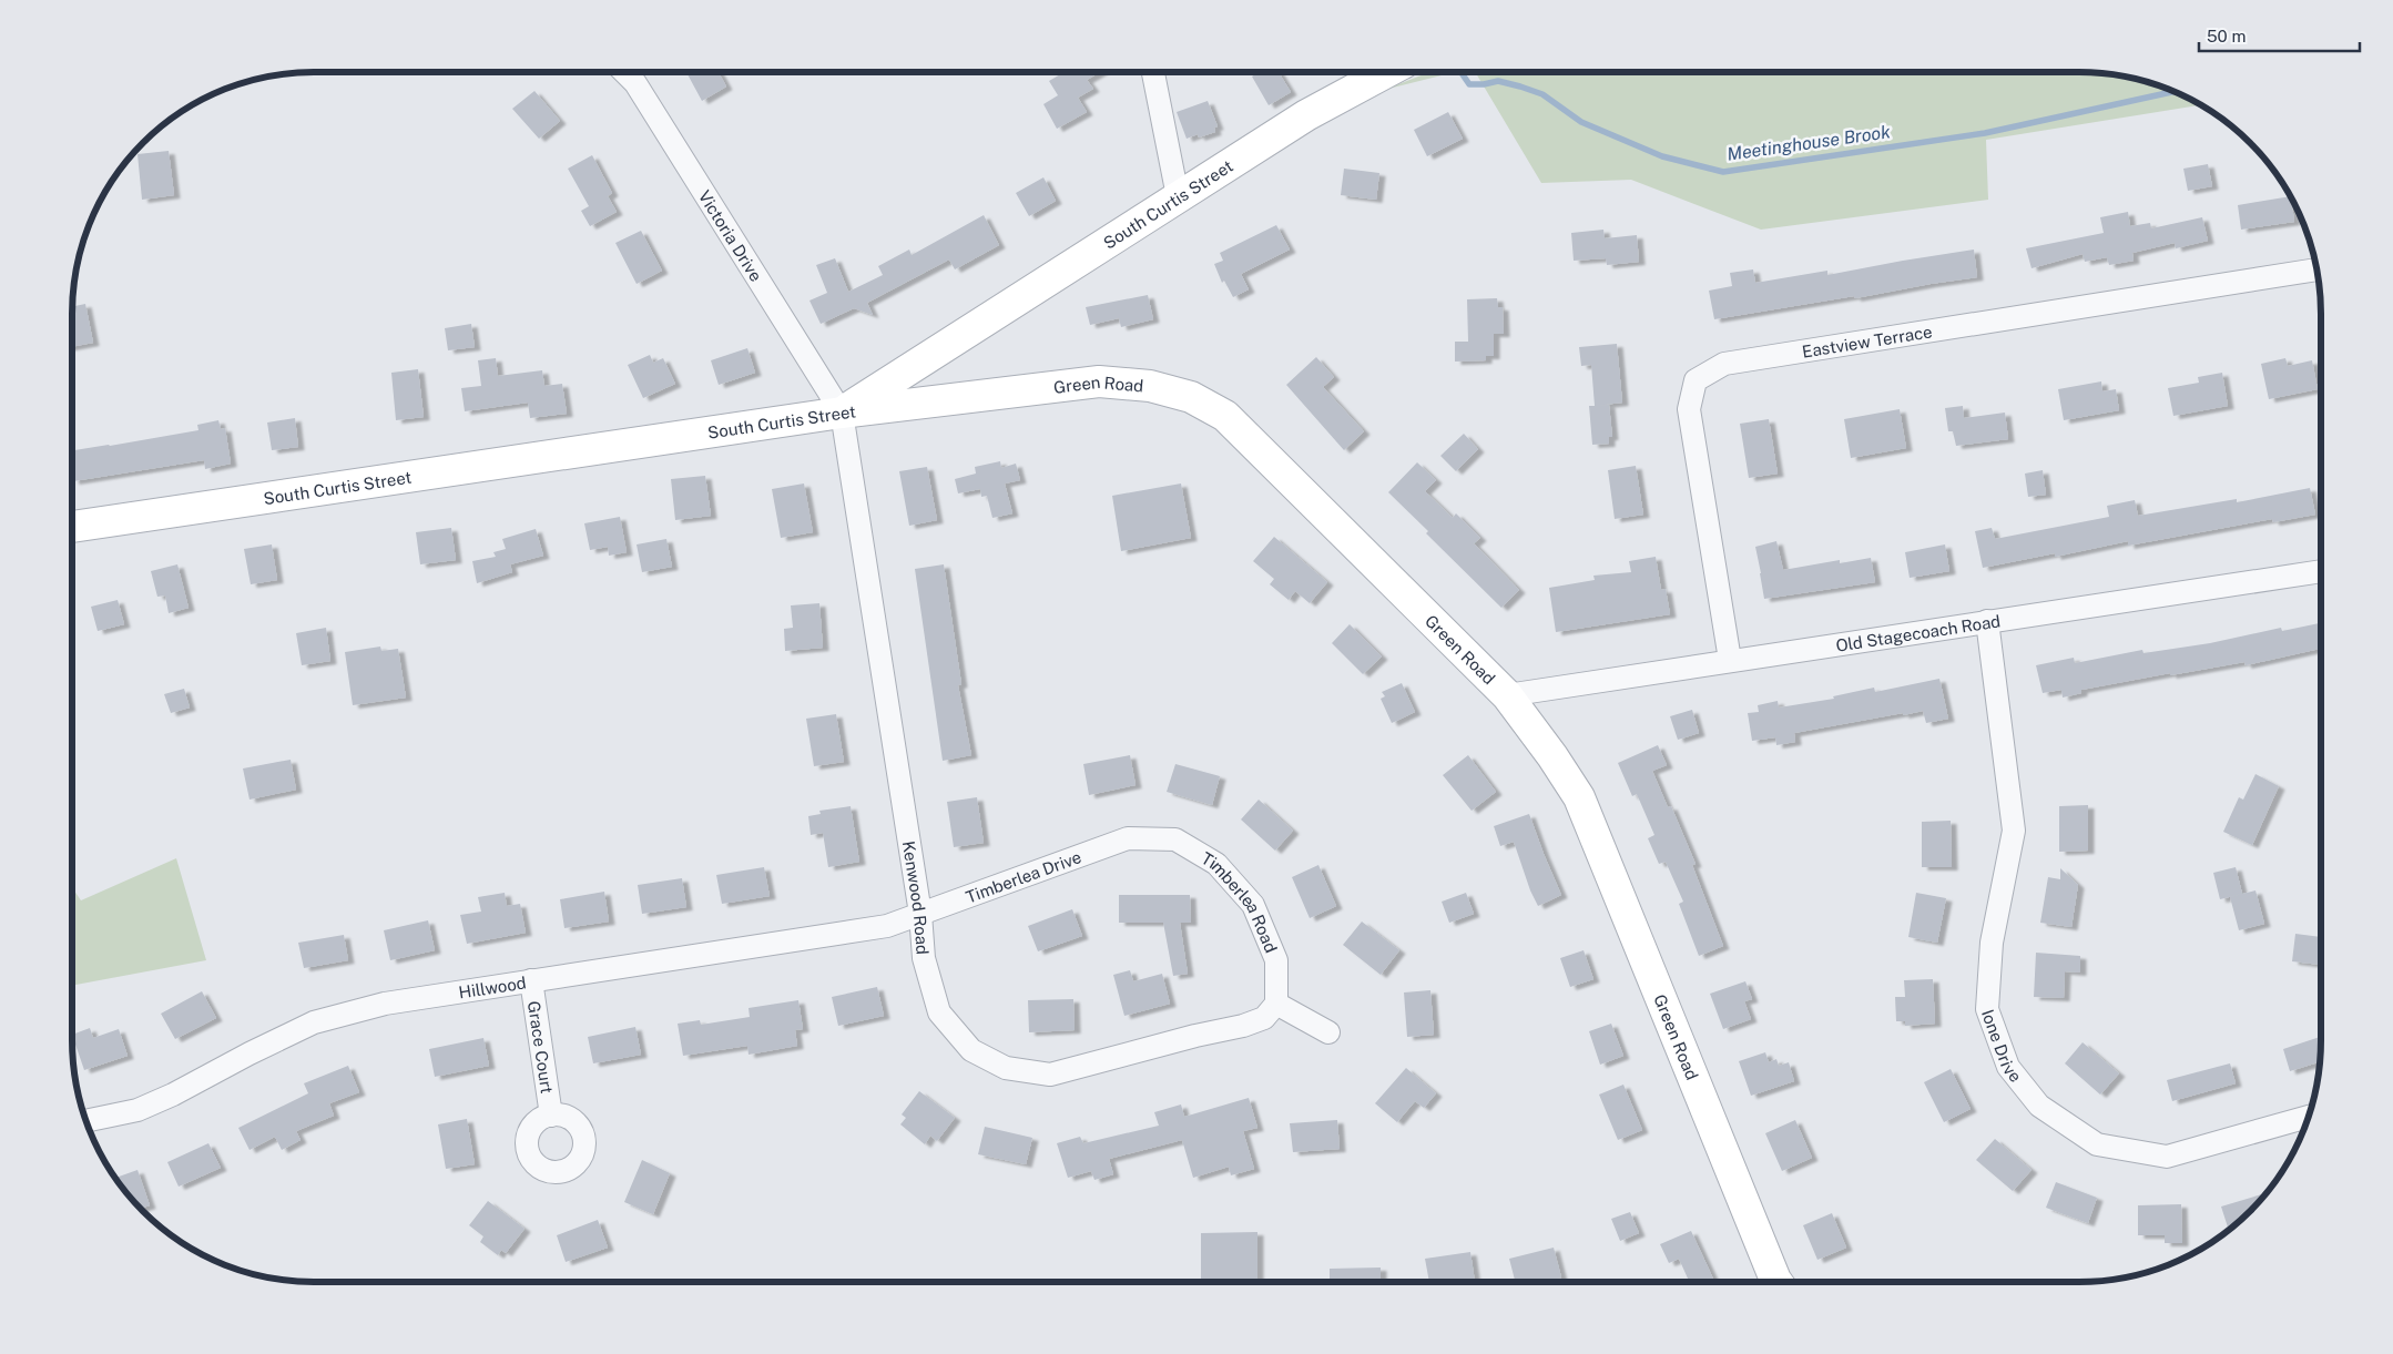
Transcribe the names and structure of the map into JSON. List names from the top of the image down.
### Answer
{
  "streets": {
    "street": [
      "South Curtis Street",
      "Victoria Drive",
      "Eastview Terrace",
      "Green Road",
      "Old Stagecoach Road",
      "Timberlea Drive",
      "Kenwood Road",
      "Timberlea Road",
      "Hillwood",
      "Ione Drive",
      "Grace Court"
    ]
  },
  "crossings": [
    ["South Curtis Street", "Victoria Drive"],
    ["South Curtis Street", "Green Road"],
    ["South Curtis Street", "Kenwood Road"],
    ["Victoria Drive", "Green Road"],
    ["Victoria Drive", "Kenwood Road"],
    ["Eastview Terrace", "Old Stagecoach Road"],
    ["Green Road", "Old Stagecoach Road"],
    ["Green Road", "Kenwood Road"],
    ["Old Stagecoach Road", "Ione Drive"],
    ["Timberlea Drive", "Kenwood Road"],
    ["Timberlea Drive", "Timberlea Road"],
    ["Timberlea Drive", "Hillwood"],
    ["Kenwood Road", "Timberlea Road"],
    ["Kenwood Road", "Hillwood"],
    ["Hillwood", "Grace Court"]
  ],
  "water": ["Meetinghouse Brook"],
  "scale_bar": "50 m"
}
